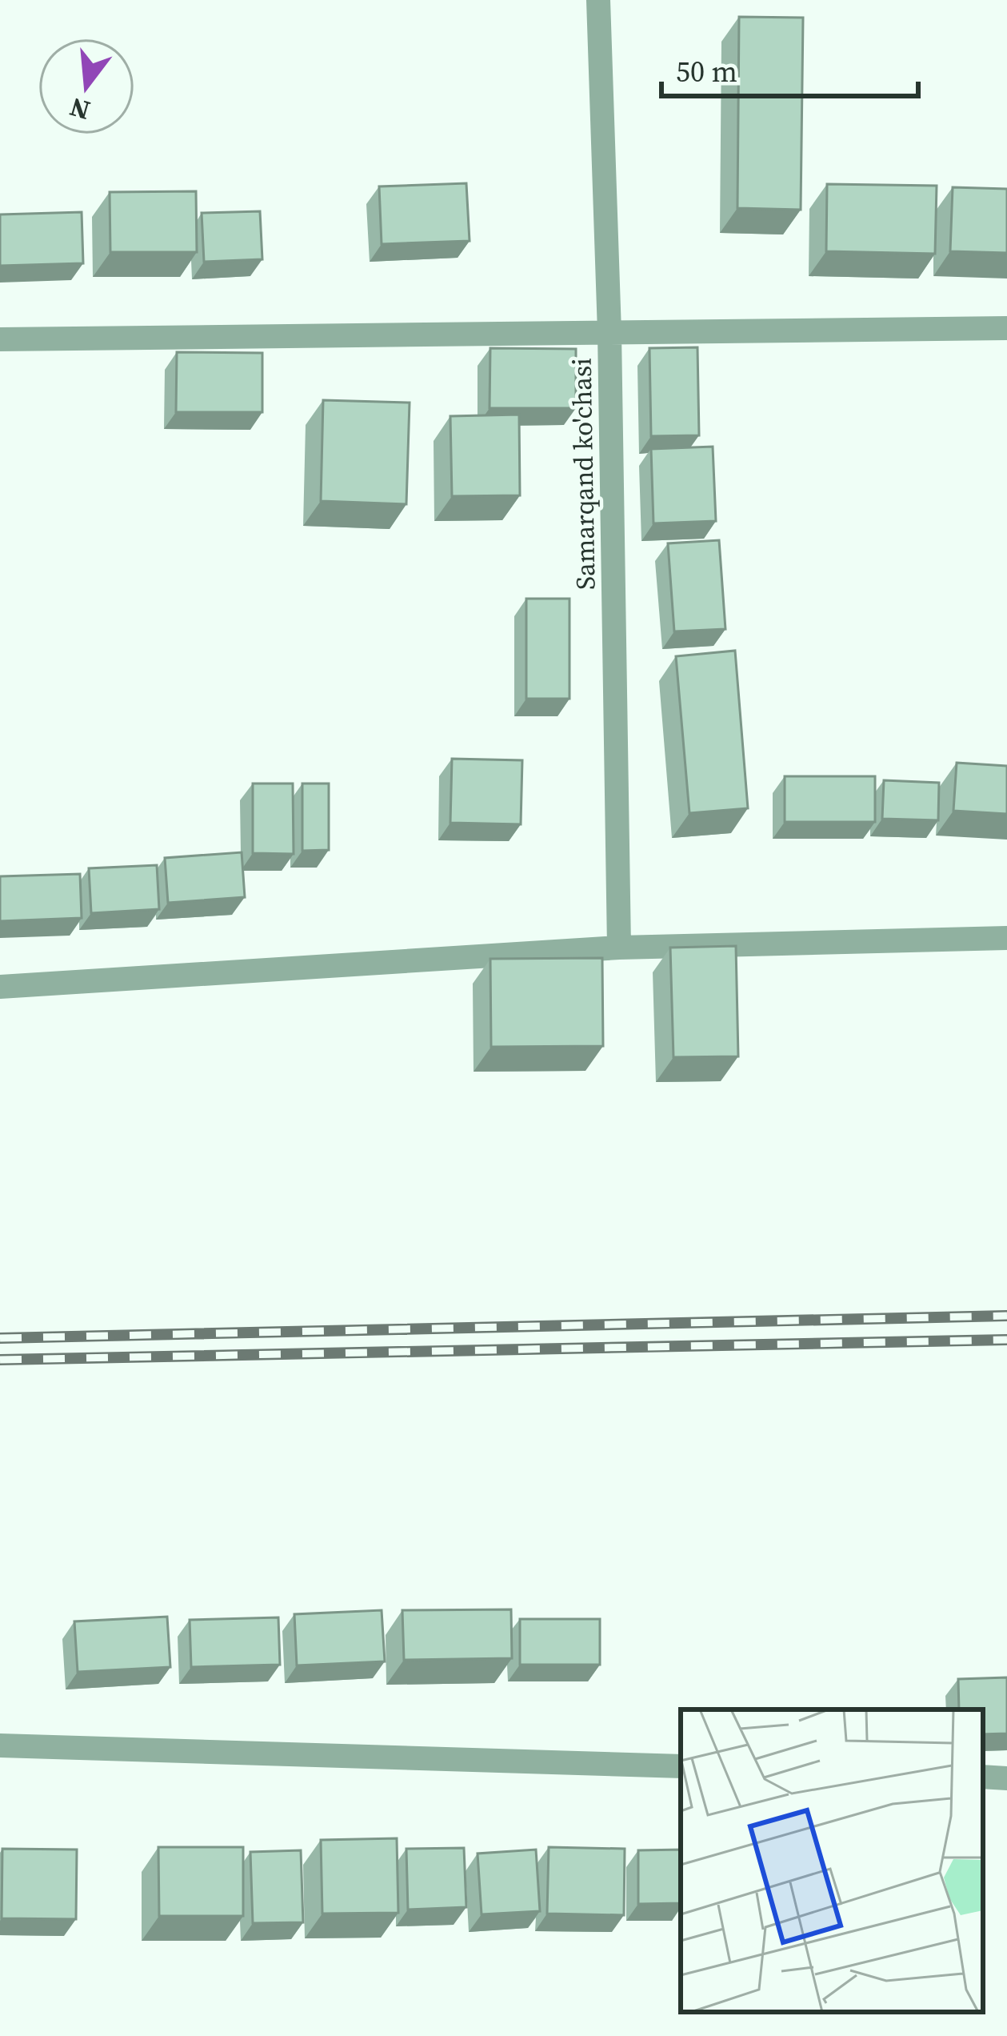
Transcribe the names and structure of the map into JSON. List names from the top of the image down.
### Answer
{
  "streets": {
    "street": ["Samarqand ko'chasi"]
  },
  "scale_bar": "50 m",
  "north": "bottom"
}
